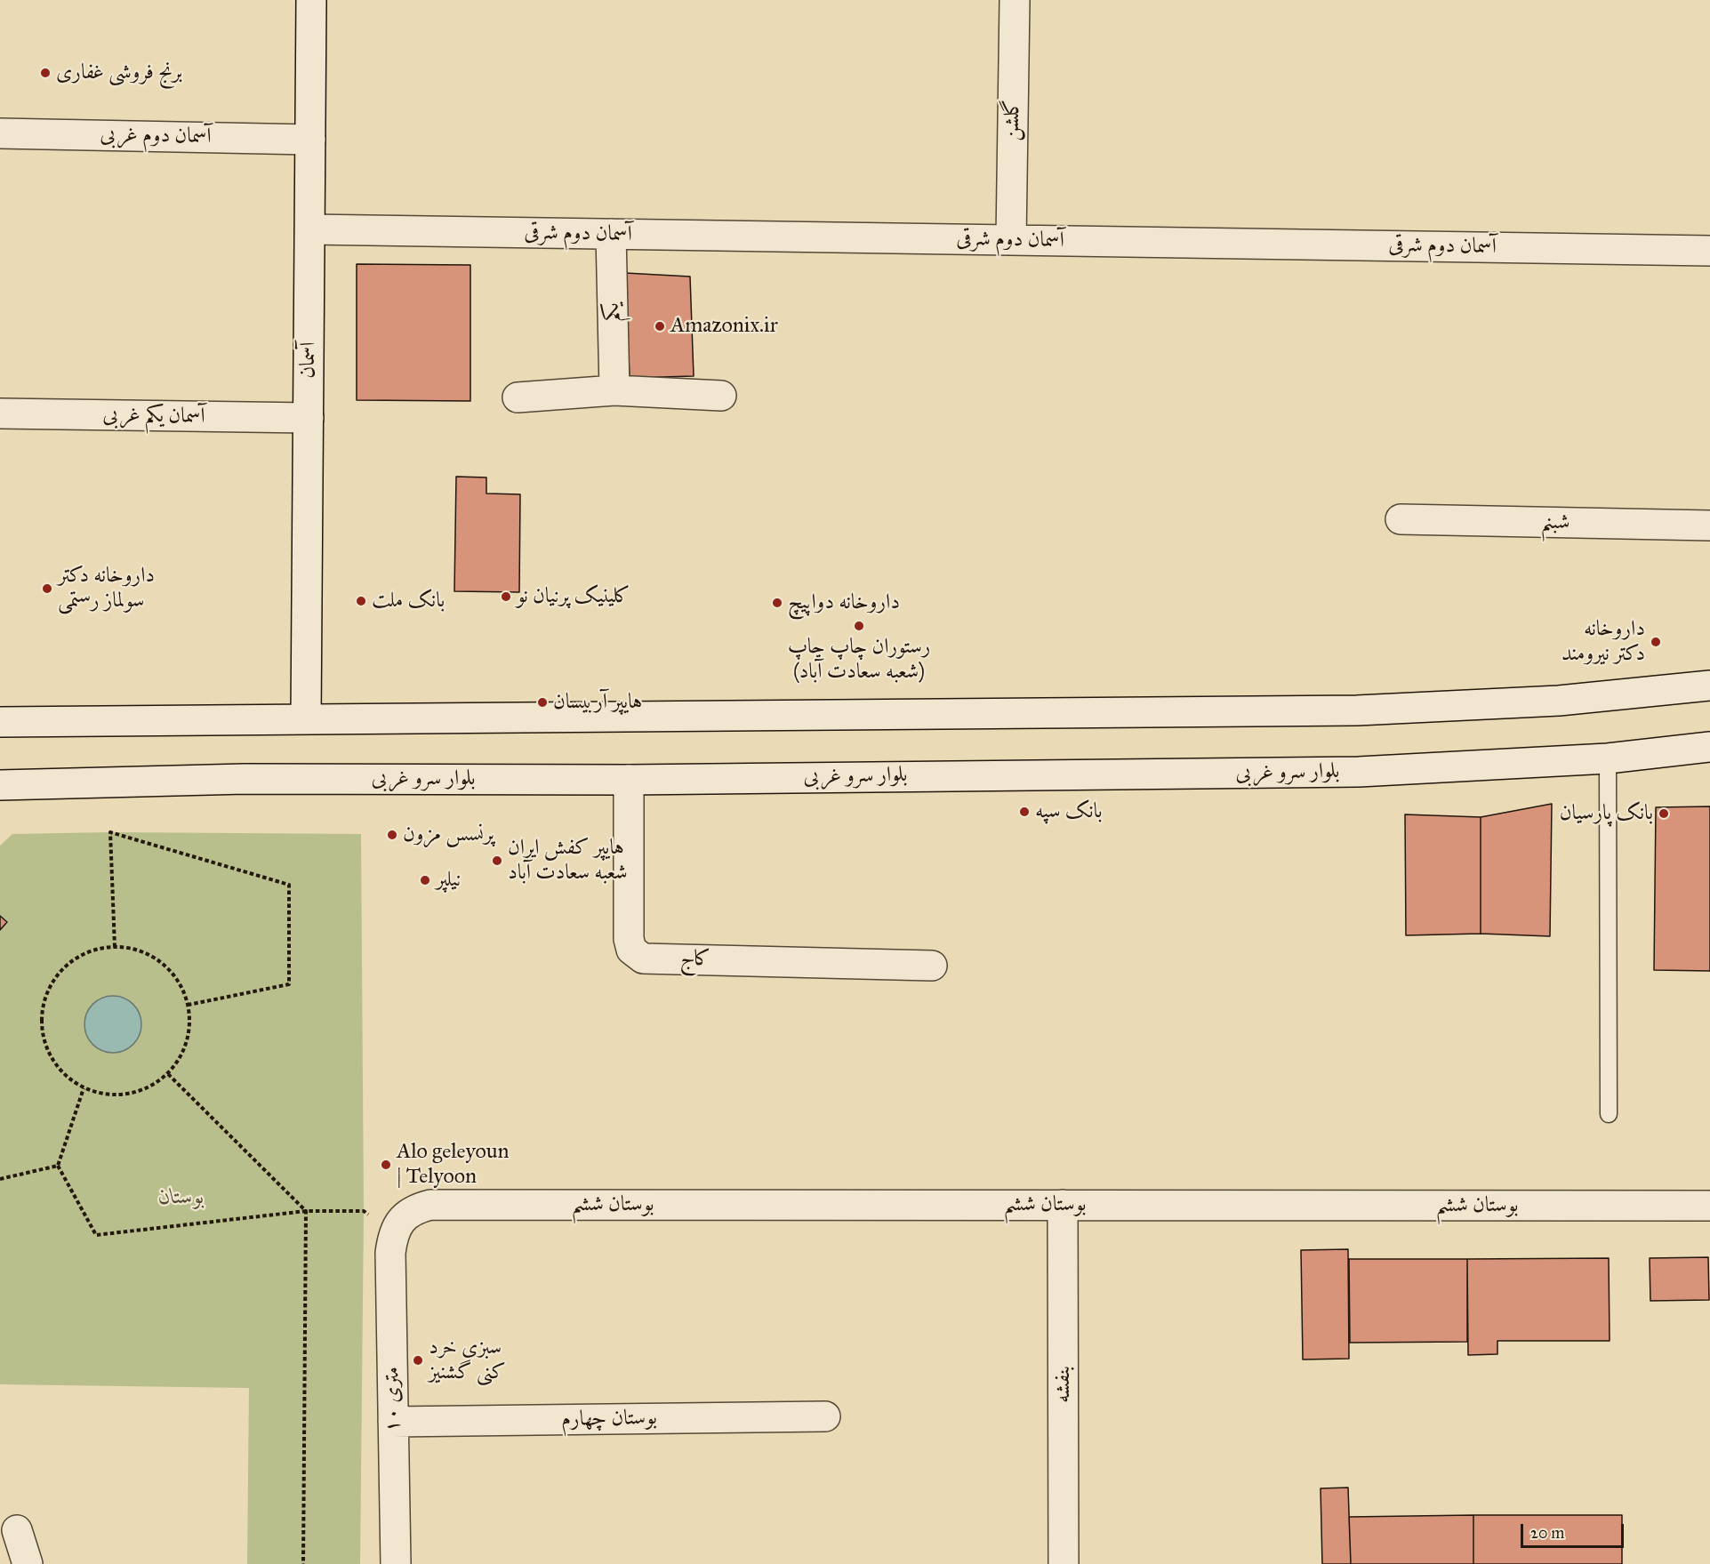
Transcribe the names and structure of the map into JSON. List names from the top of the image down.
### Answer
{
  "streets": {
    "street": [
      "گلشن",
      "آسمان دوم غربی",
      "آسمان دوم شرقی",
      "یکم",
      "آسمان",
      "آسمان یکم غربی",
      "شبنم",
      "بلوار سرو غربی",
      "کاج",
      "بوستان ششم",
      "بنفشه",
      "۱۰ متری",
      "بوستان چهارم"
    ]
  },
  "crossings": [
    ["گلشن", "آسمان دوم شرقی"],
    ["آسمان دوم غربی", "آسمان"],
    ["آسمان دوم شرقی", "یکم"],
    ["آسمان دوم شرقی", "آسمان"],
    ["آسمان", "آسمان یکم غربی"],
    ["بلوار سرو غربی", "کاج"],
    ["بوستان ششم", "بنفشه"],
    ["بوستان ششم", "۱۰ متری"],
    ["۱۰ متری", "بوستان چهارم"]
  ],
  "parks": ["بوستان"],
  "places": [
    "برنج فروشی غفاری",
    "Amazonix.ir",
    "داروخانه دکتر سولماز رستمی",
    "کلینیک پرنیان نو",
    "بانک ملت",
    "داروخانه دواپیچ",
    "رستوران چاپ چاپ (شعبه سعادت آباد)",
    "داروخانه دکتر نیرومند",
    "هایپر آربیسان",
    "بانک سپه",
    "بانک پارسیان",
    "پرنسس مزون",
    "هایپر کفش ایران شعبه سعادت آباد",
    "نیلپر",
    "Alo geleyoun | Telyoon",
    "سبزی خرد کنی گشنیز"
  ],
  "scale_bar": "20 m"
}
